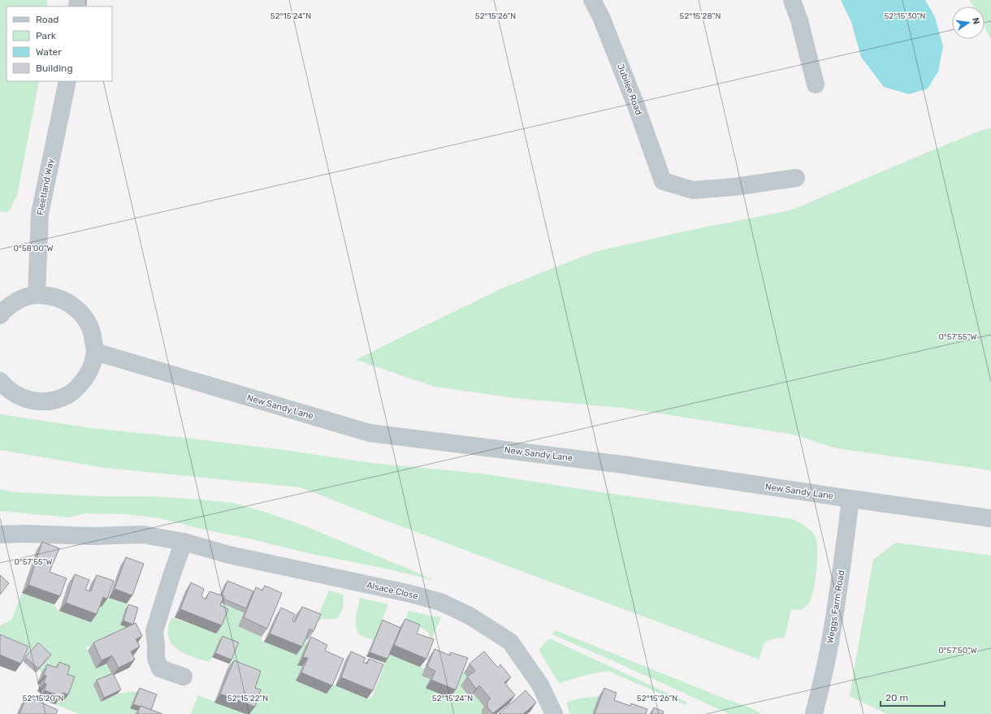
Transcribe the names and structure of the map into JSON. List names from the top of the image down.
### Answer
{
  "streets": {
    "street": [
      "Jubilee Road",
      "Fleetland Way",
      "New Sandy Lane",
      "Alsace Close",
      "Weggs Farm Road"
    ]
  },
  "crossings": [
    ["New Sandy Lane", "Weggs Farm Road"]
  ],
  "legend": [
    "Road",
    "Park",
    "Water",
    "Building"
  ],
  "scale_bar": "20 m",
  "north": "right",
  "coordinates": [
    "52°15'28\"N",
    "52°15'30\"N",
    "52°15'24\"N",
    "52°15'26\"N",
    "0°58'00\"W",
    "0°57'55\"W",
    "0°57'50\"W",
    "52°15'20\"N",
    "52°15'22\"N"
  ]
}
